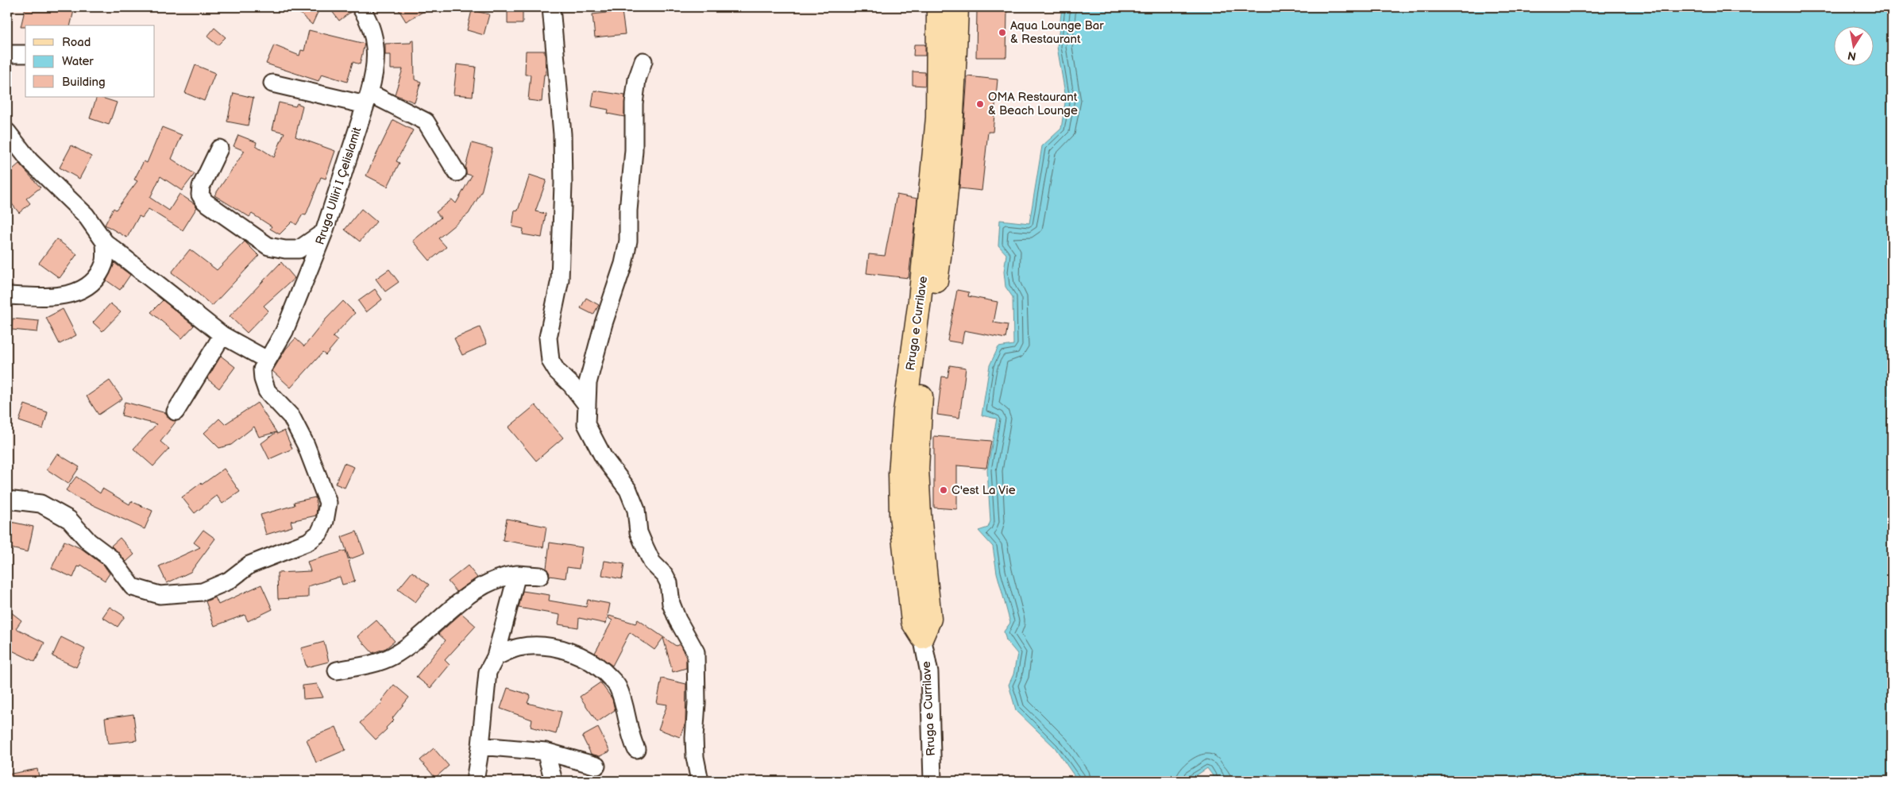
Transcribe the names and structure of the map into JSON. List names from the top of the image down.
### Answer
{
  "streets": {
    "main road": ["Rruga e Currilave"],
    "street": ["Rruga Ulliri I Çelislamit"]
  },
  "places": ["Aqua Lounge Bar & Restaurant", "OMA Restaurant & Beach Lounge", "C'est La Vie"],
  "legend": ["Road", "Water", "Building"],
  "north": "bottom"
}
